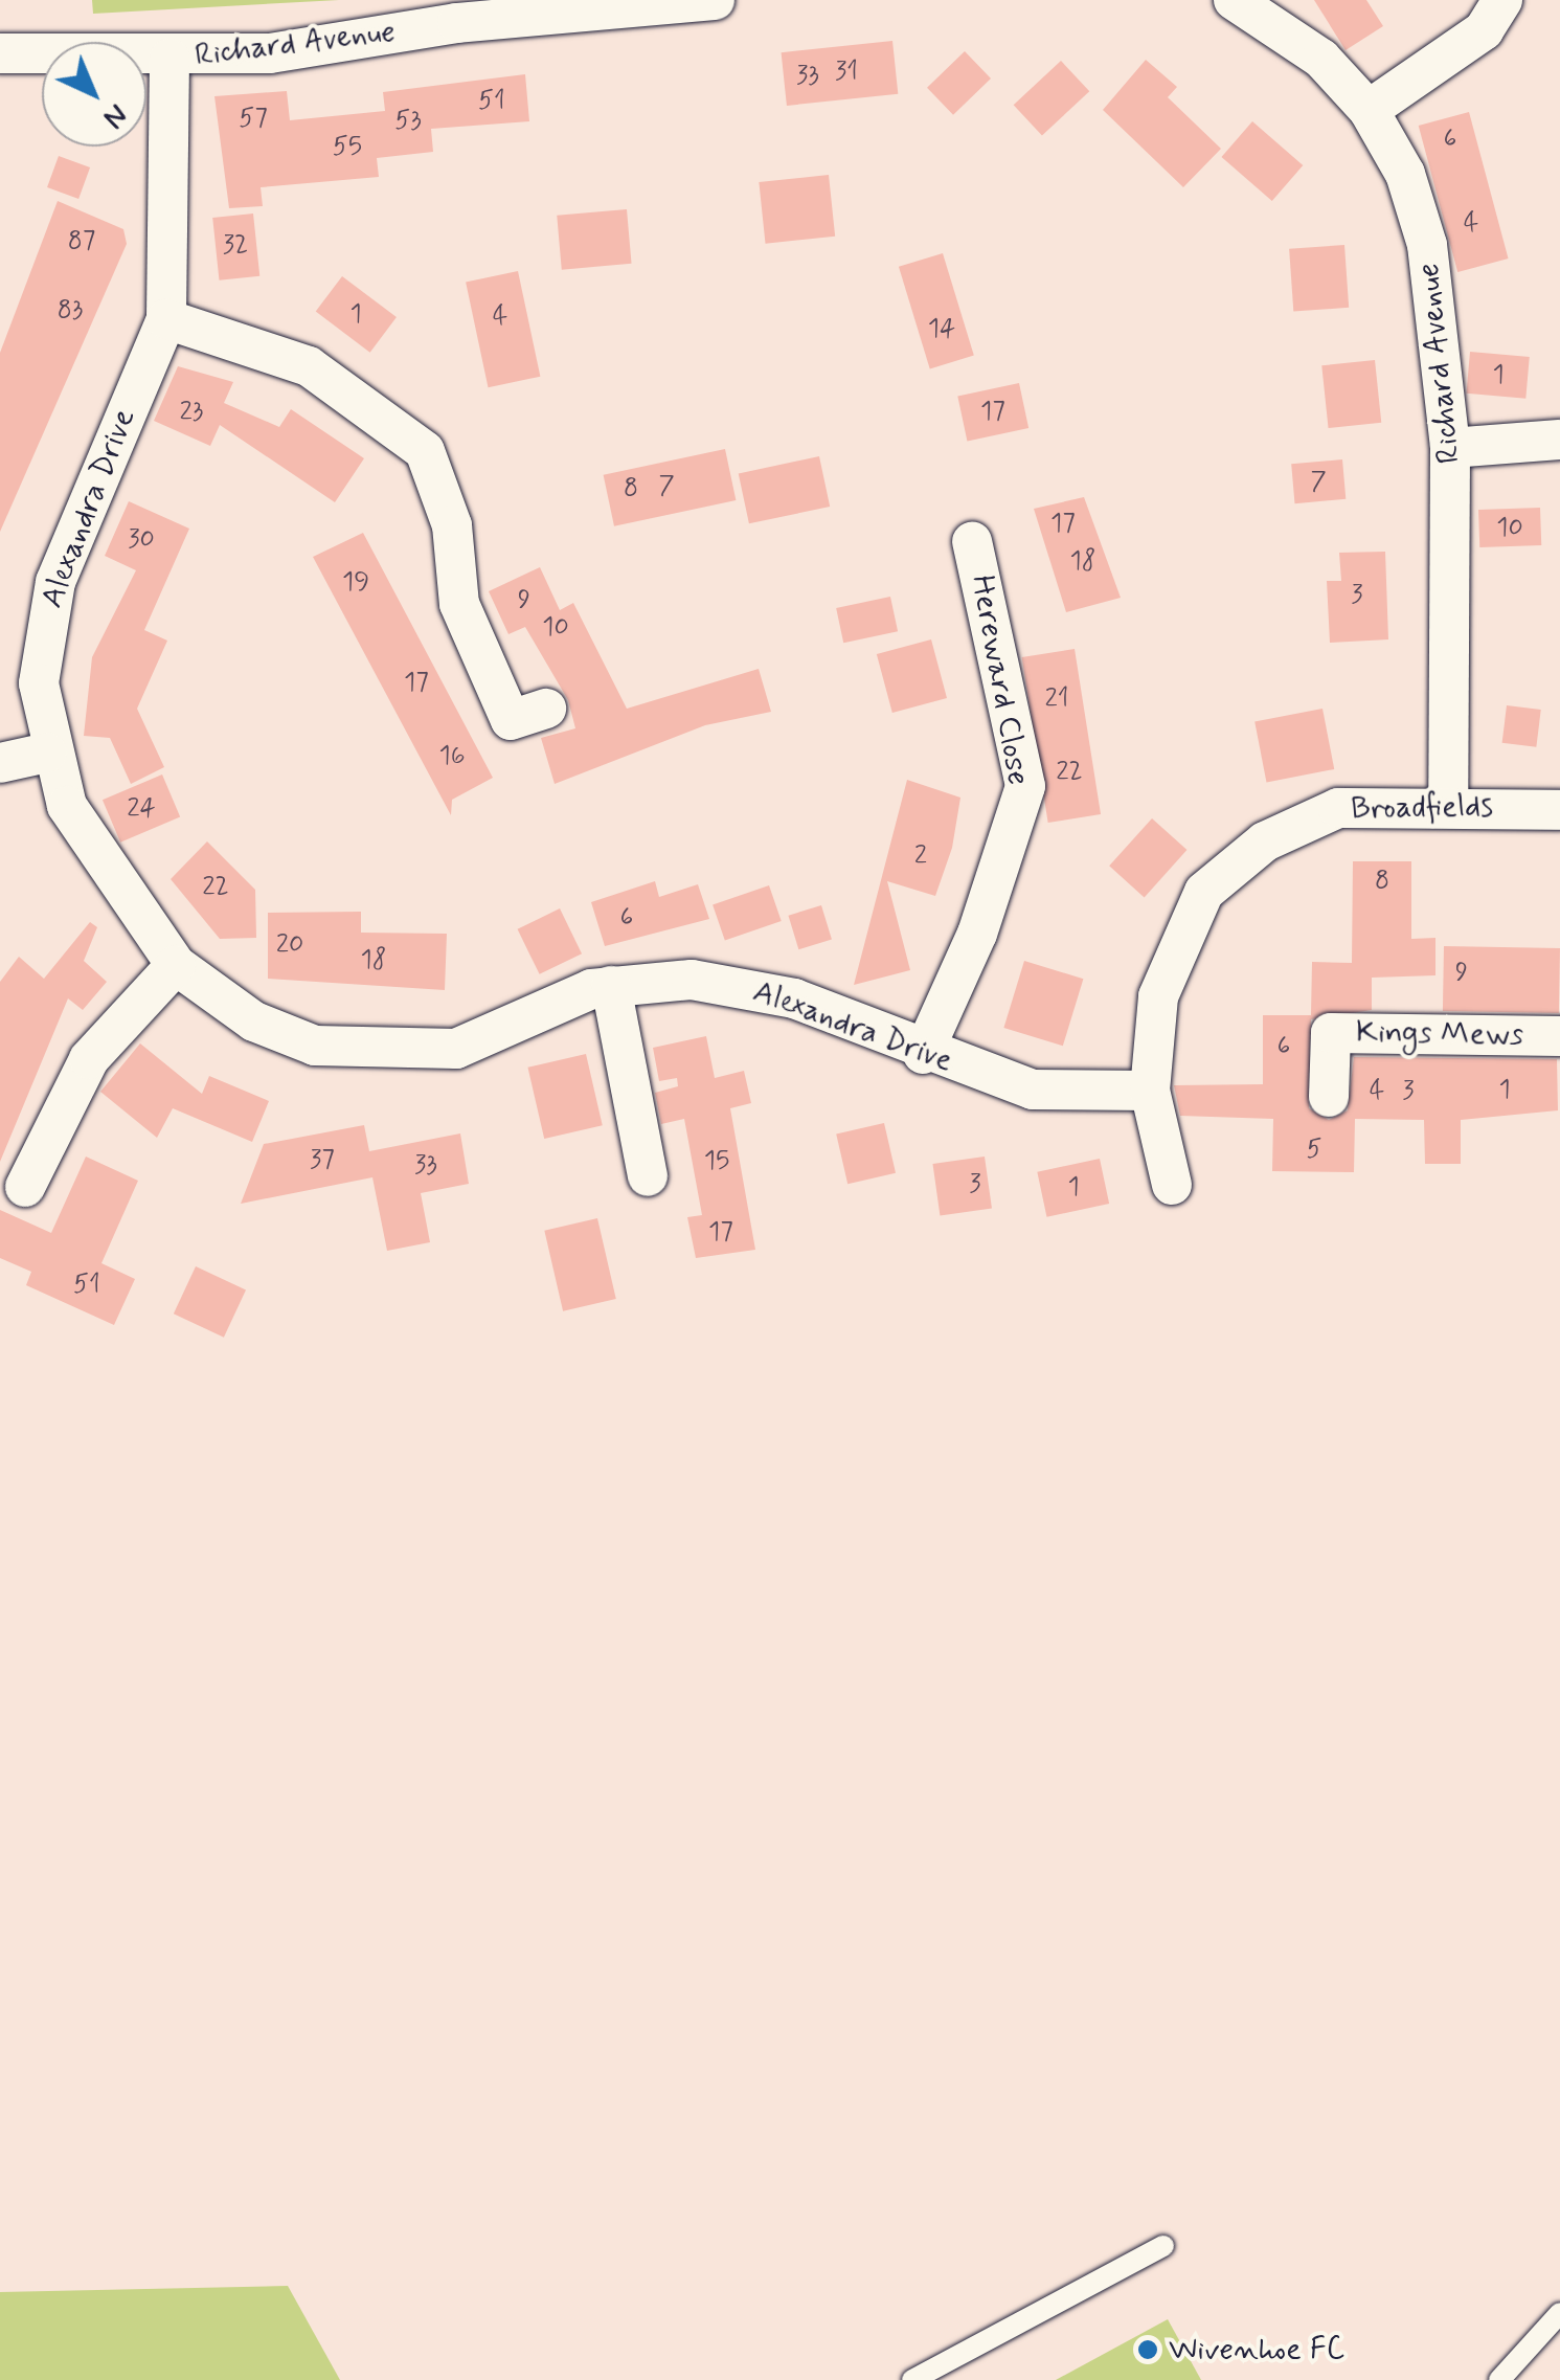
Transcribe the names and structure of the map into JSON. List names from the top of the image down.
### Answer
{
  "streets": {
    "street": [
      "Richard Avenue",
      "Alexandra Drive",
      "Hereward Close",
      "Broadfields",
      "Kings Mews"
    ]
  },
  "crossings": [
    ["Richard Avenue", "Alexandra Drive"],
    ["Richard Avenue", "Broadfields"],
    ["Alexandra Drive", "Hereward Close"],
    ["Alexandra Drive", "Broadfields"]
  ],
  "places": ["Wivenhoe FC"],
  "house_numbers": [
    "31",
    "33",
    "51",
    "57",
    "53",
    "6",
    "55",
    "4",
    "87",
    "32",
    "83",
    "1",
    "4",
    "14",
    "1",
    "23",
    "17",
    "7",
    "7",
    "8",
    "17",
    "10",
    "30",
    "18",
    "19",
    "3",
    "9",
    "10",
    "17",
    "21",
    "16",
    "22",
    "24",
    "2",
    "8",
    "22",
    "6",
    "20",
    "18",
    "9",
    "6",
    "1",
    "4",
    "3",
    "5",
    "37",
    "15",
    "33",
    "3",
    "1",
    "17",
    "51"
  ],
  "north": "bottom right"
}
